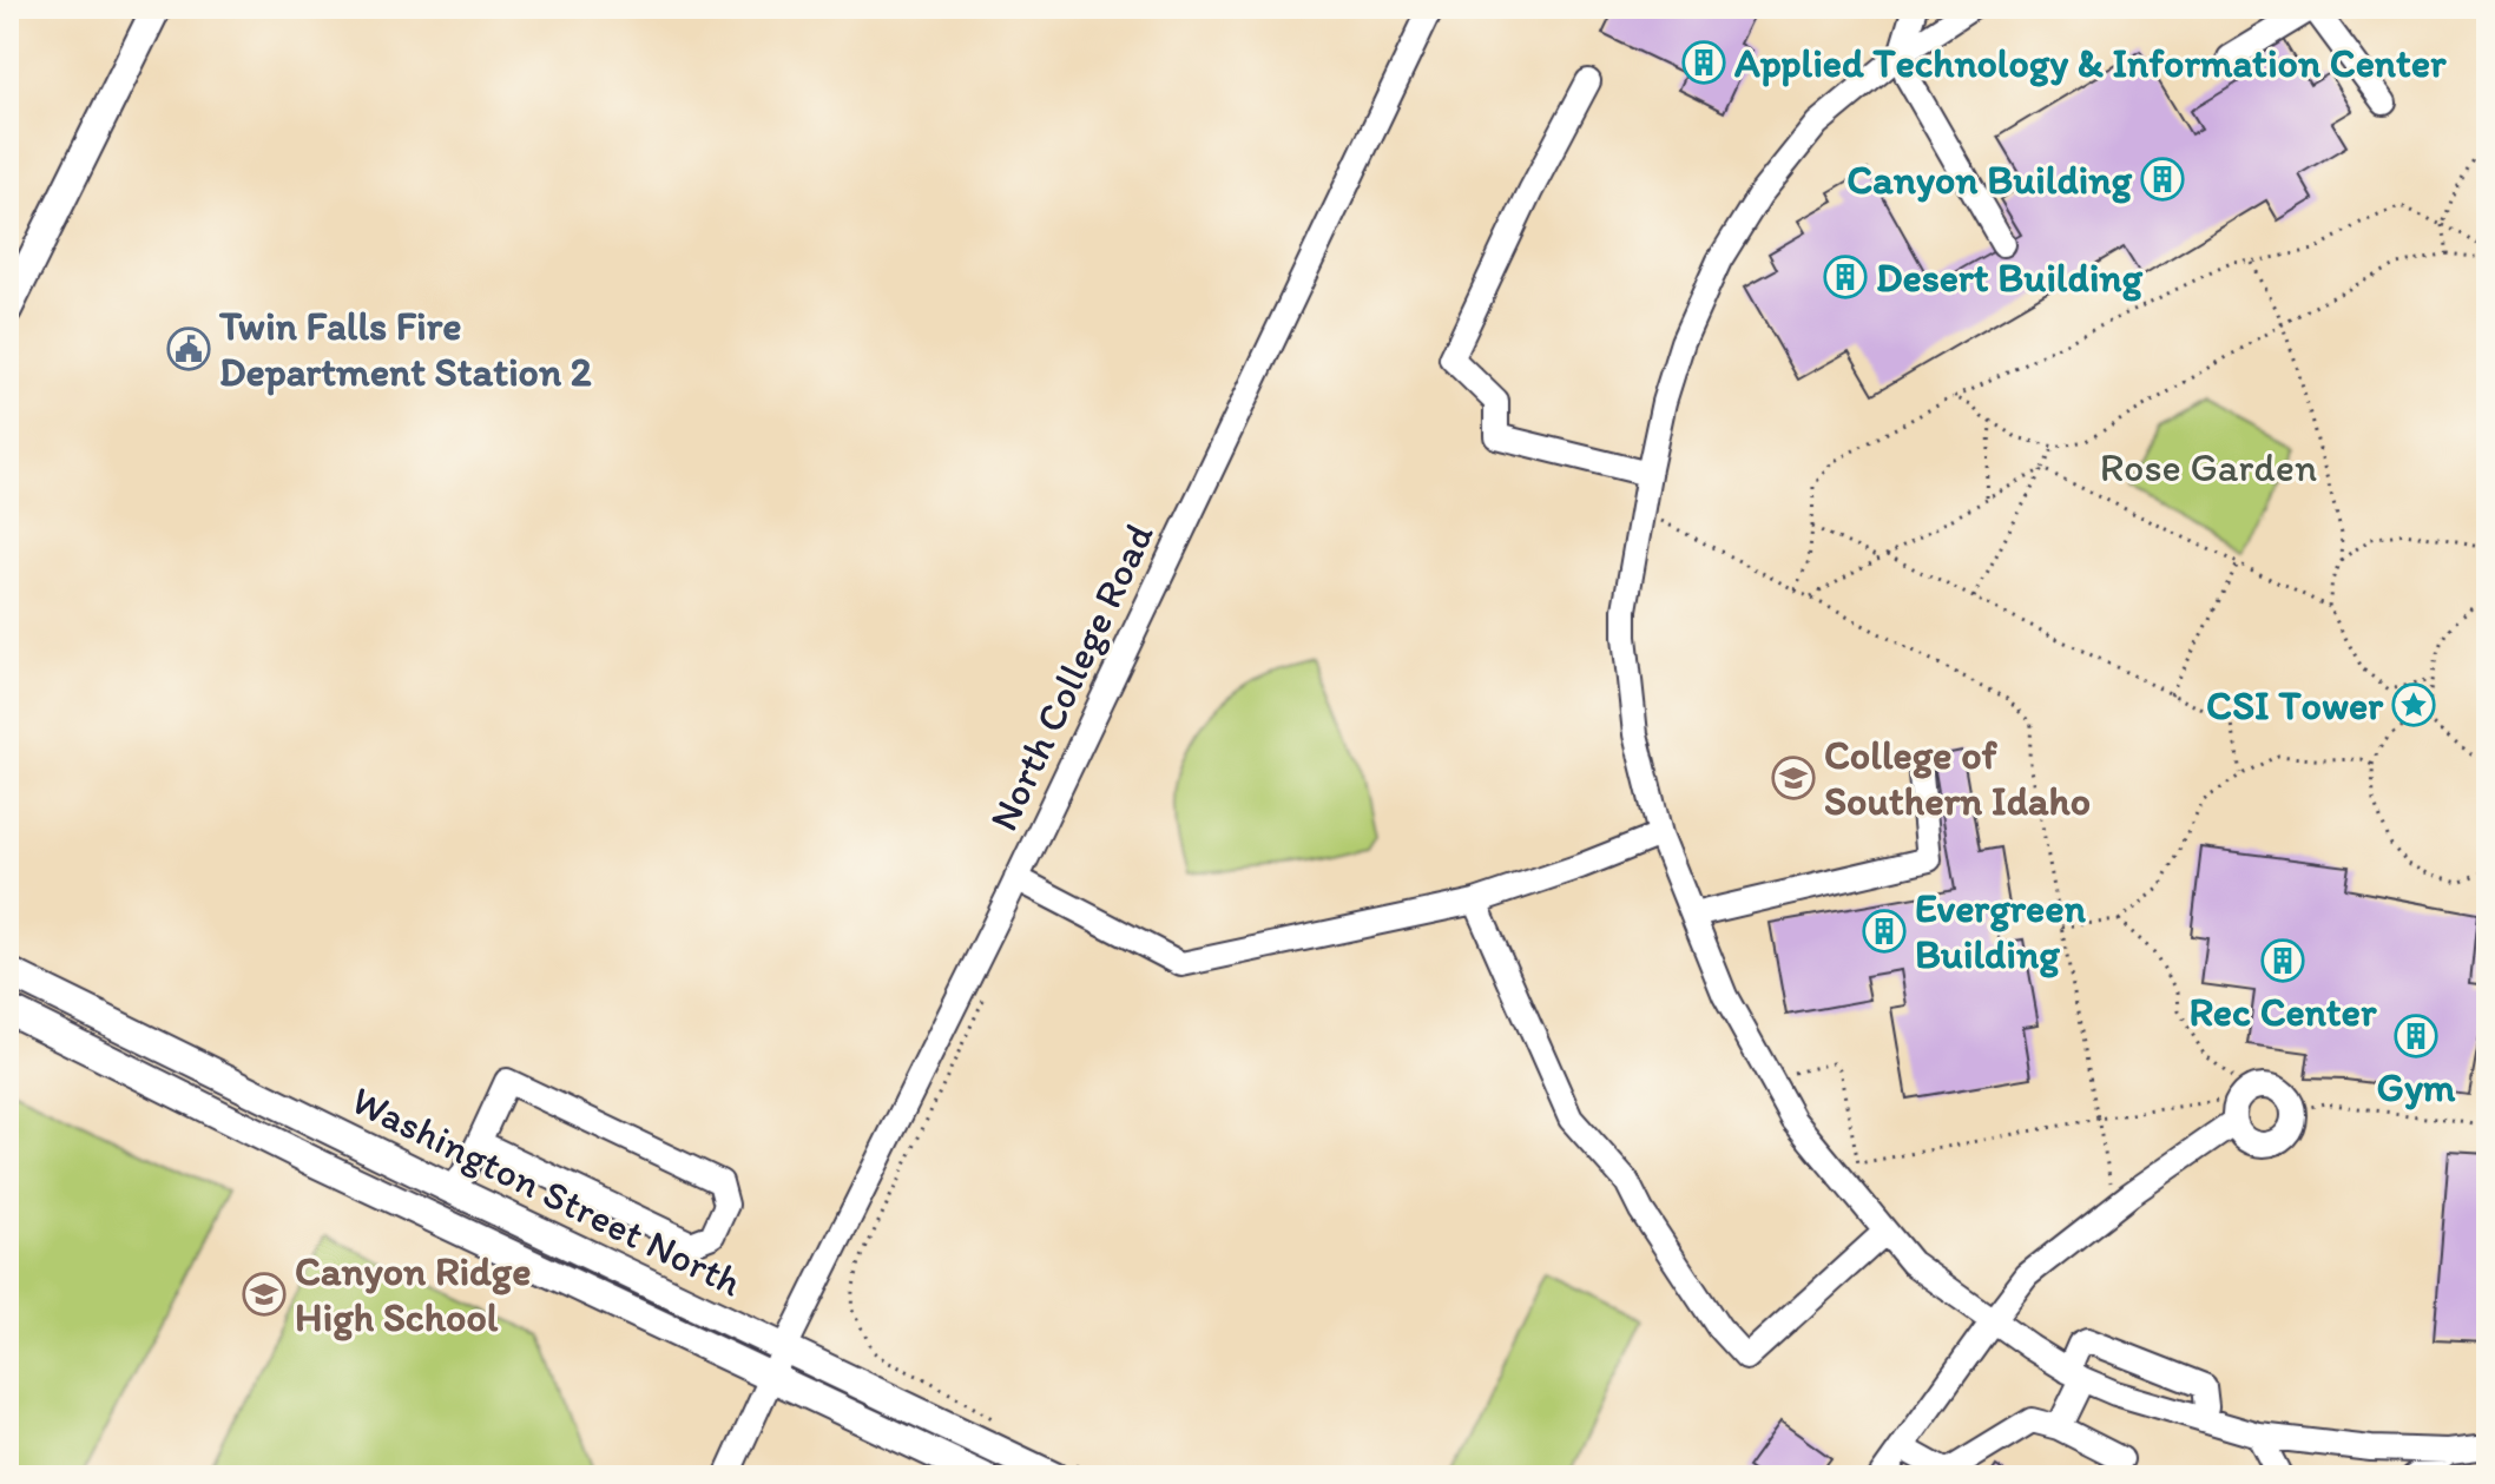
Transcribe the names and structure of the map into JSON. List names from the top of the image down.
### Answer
{
  "streets": {
    "main road": ["Washington Street North"],
    "street": ["North College Road"]
  },
  "crossings": [
    ["North College Road", "Washington Street North"]
  ],
  "parks": ["Rose Garden"],
  "places": {
    "building": [
      "Applied Technology & Information Center",
      "Canyon Building",
      "Desert Building",
      "Evergreen Building",
      "Rec Center",
      "Gym"
    ],
    "public building": ["Twin Falls Fire Department Station 2"],
    "place": ["CSI Tower"],
    "school or university": ["College of Southern Idaho", "Canyon Ridge High School"]
  }
}
